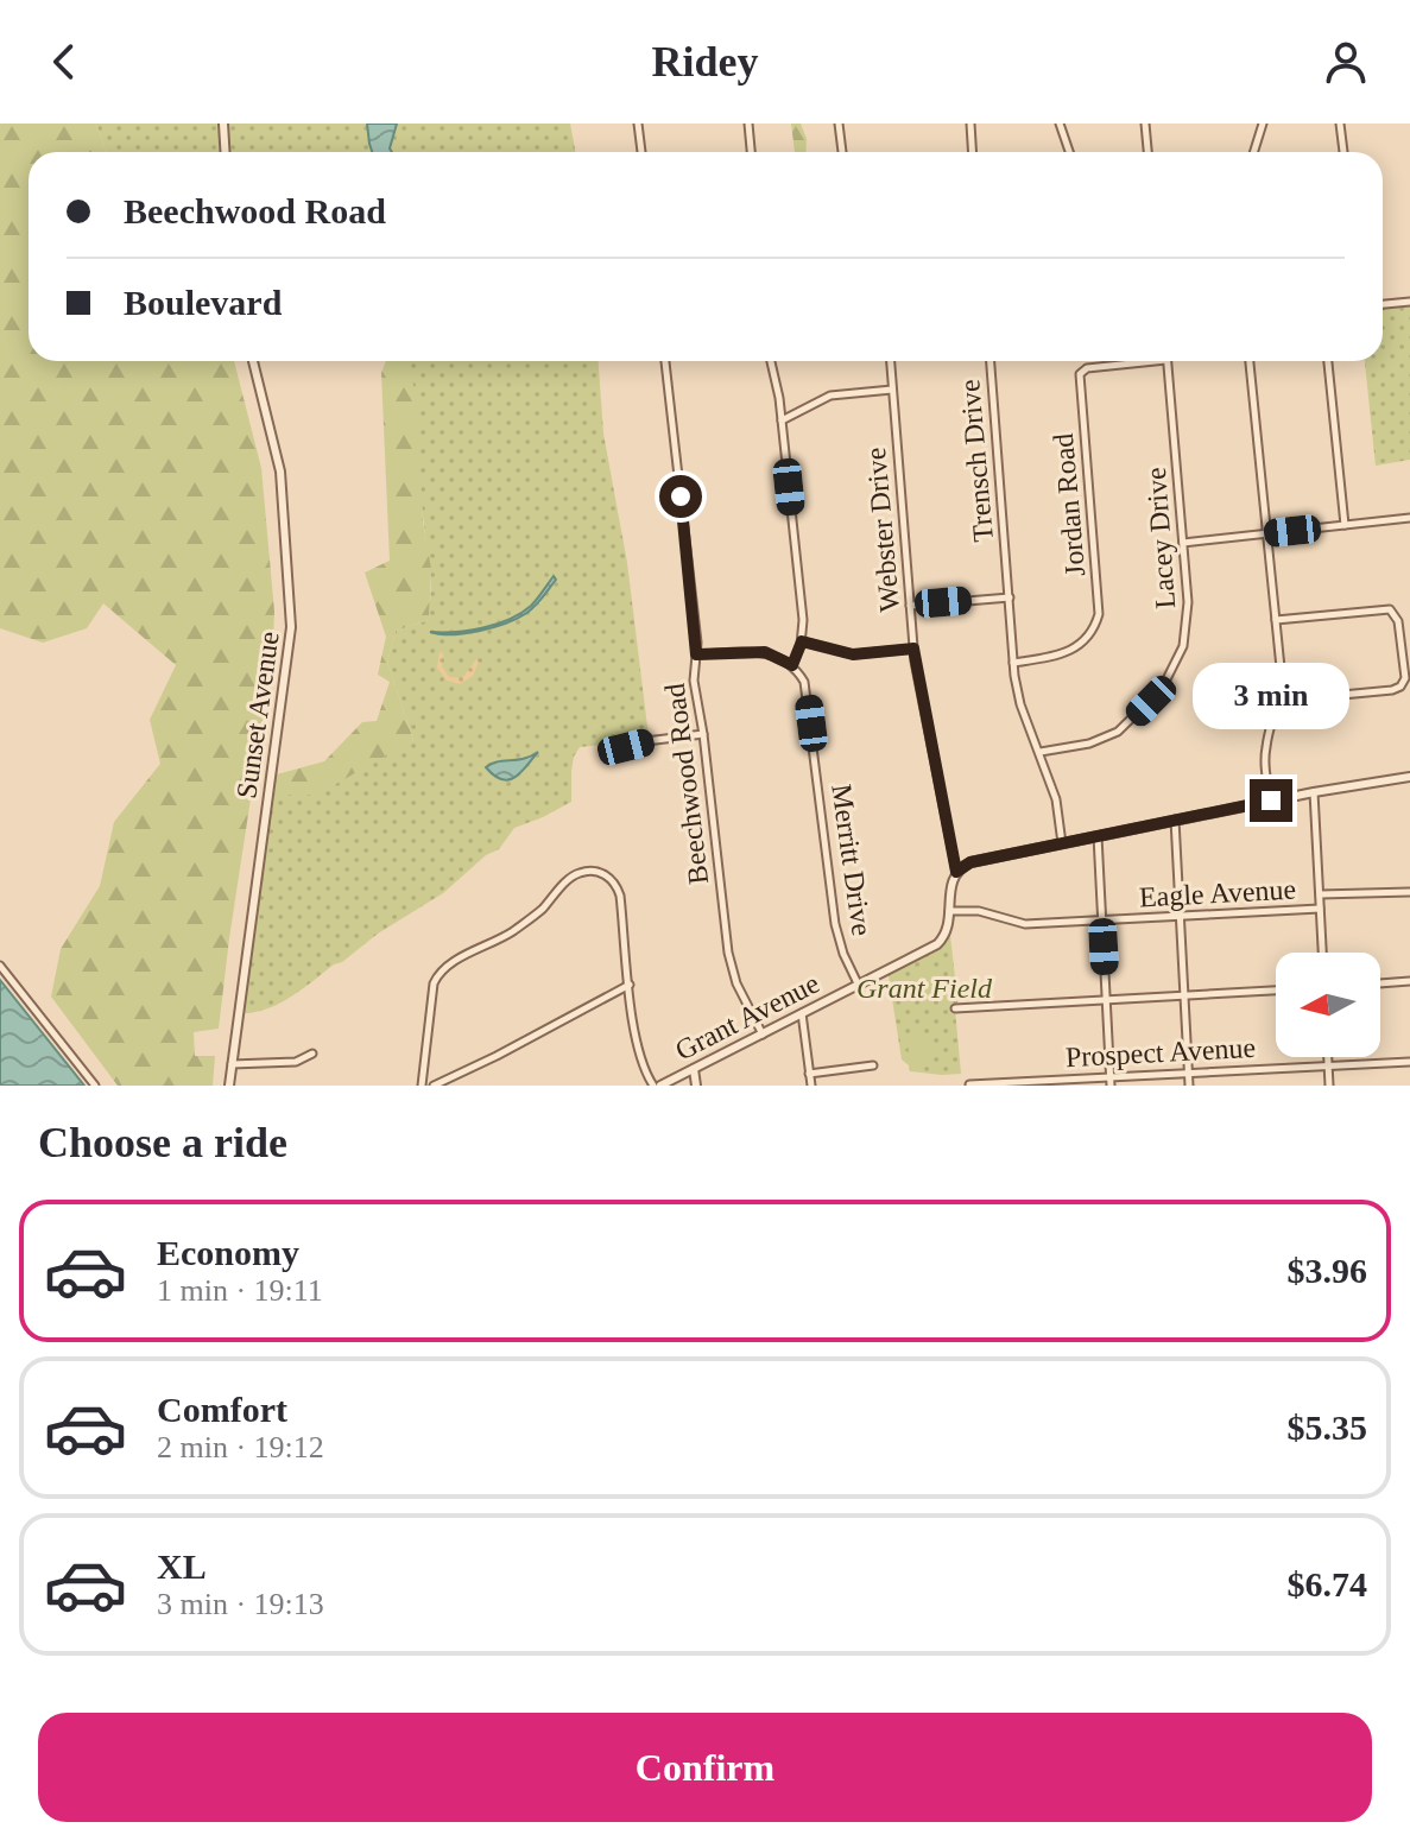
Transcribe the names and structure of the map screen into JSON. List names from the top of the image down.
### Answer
{
  "streets": {
    "street": [
      "Trensch Drive",
      "Jordan Road",
      "Webster Drive",
      "Lacey Drive",
      "Sunset Avenue",
      "Beechwood Road",
      "Merritt Drive",
      "Eagle Avenue",
      "Grant Avenue",
      "Prospect Avenue"
    ]
  },
  "crossings": [
    ["Trensch Drive", "Jordan Road"],
    ["Trensch Drive", "Lacey Drive"],
    ["Webster Drive", "Grant Avenue"],
    ["Beechwood Road", "Grant Avenue"],
    ["Merritt Drive", "Grant Avenue"],
    ["Eagle Avenue", "Grant Avenue"]
  ],
  "parks": ["Grant Field"],
  "north": "left",
  "page": {
    "header": "Ridey",
    "banner": ["Beechwood Road", "Boulevard"],
    "bubble": "3 min",
    "heading": "Choose a ride",
    "list": [
      {
        "name": "Economy",
        "note": "1 min · 19:11",
        "value": "$3.96"
      },
      {
        "name": "Comfort",
        "note": "2 min · 19:12",
        "value": "$5.35"
      },
      {
        "name": "XL",
        "note": "3 min · 19:13",
        "value": "$6.74"
      }
    ],
    "buttons": "Confirm"
  }
}
